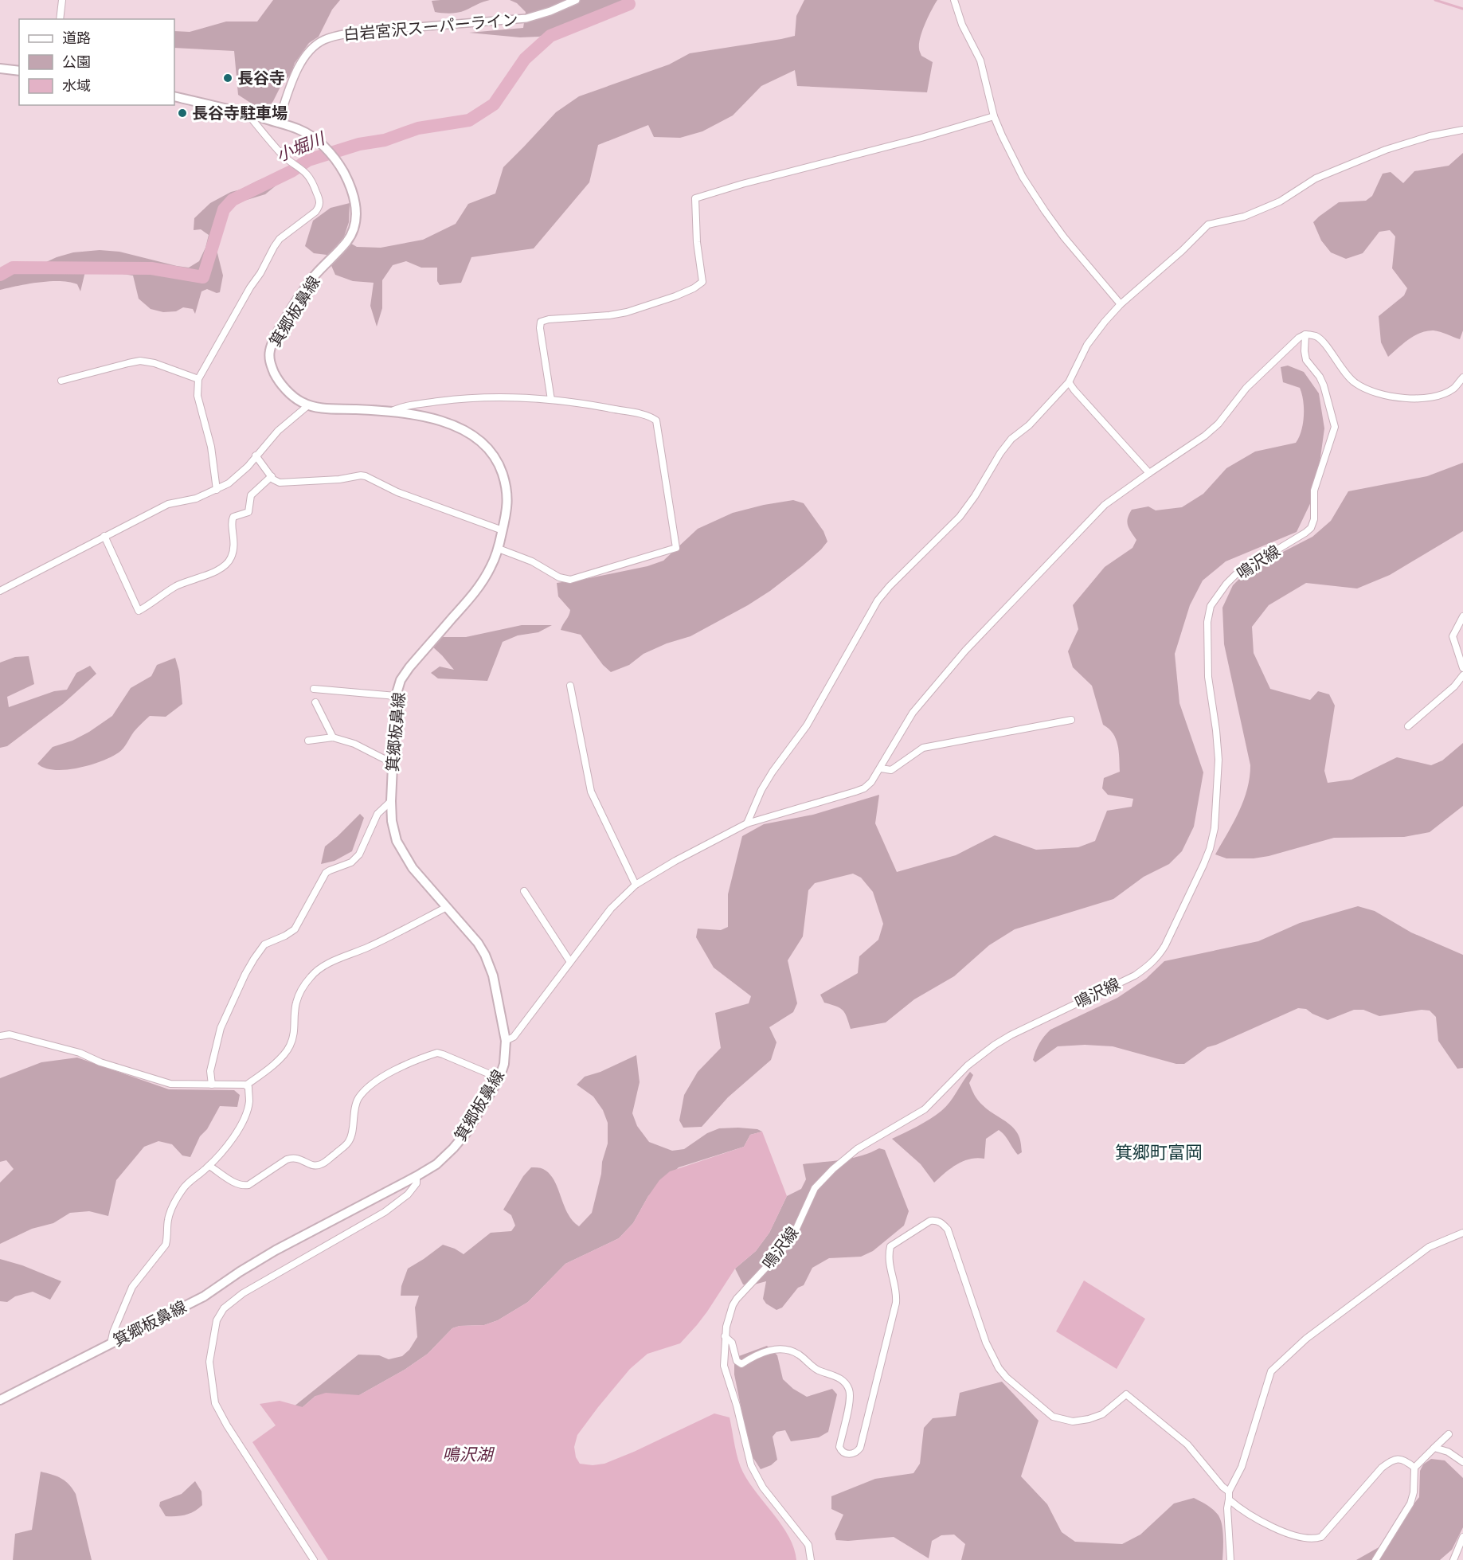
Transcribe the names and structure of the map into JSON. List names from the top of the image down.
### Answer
{
  "streets": {
    "main road": ["箕郷板鼻線"],
    "street": ["白岩宮沢スーパーライン", "鳴沢線"]
  },
  "crossings": [
    ["白岩宮沢スーパーライン", "箕郷板鼻線"]
  ],
  "districts": ["箕郷町富岡"],
  "water": ["小堀川", "鳴沢湖"],
  "places": ["長谷寺", "長谷寺駐車場"],
  "legend": ["道路", "公園", "水域"]
}
